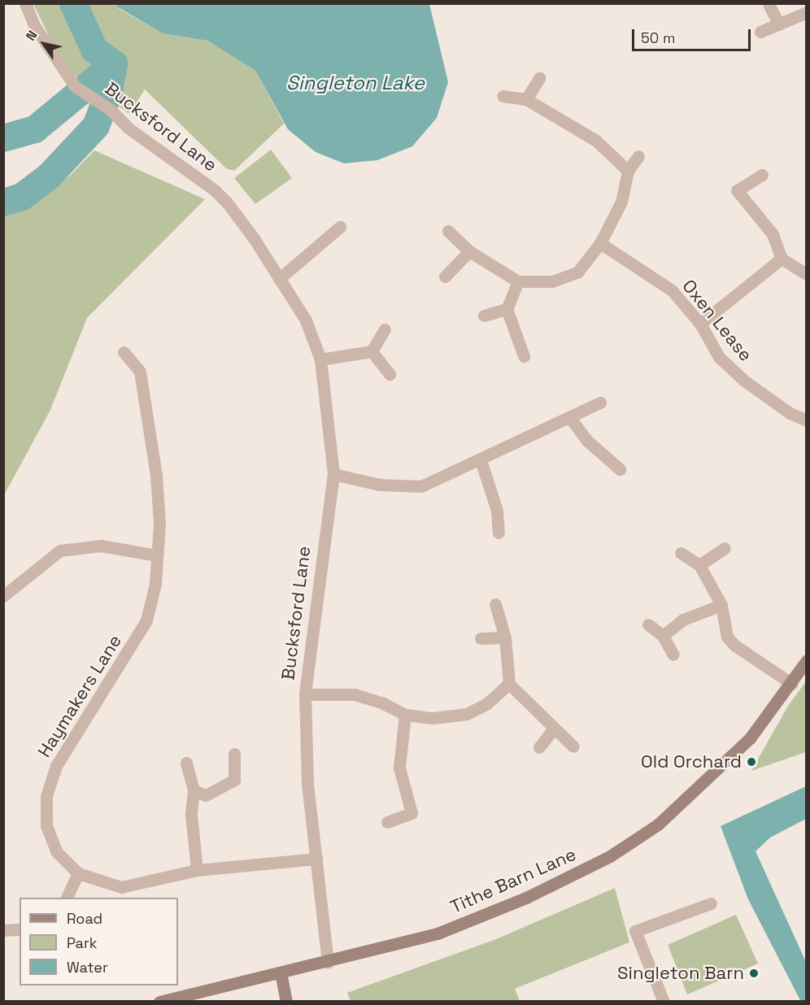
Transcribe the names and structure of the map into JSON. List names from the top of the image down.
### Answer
{
  "streets": {
    "street": [
      "Bucksford Lane",
      "Oxen Lease",
      "Haymakers Lane",
      "Tithe Barn Lane"
    ]
  },
  "crossings": [
    ["Bucksford Lane", "Haymakers Lane"],
    ["Bucksford Lane", "Tithe Barn Lane"]
  ],
  "water": ["Singleton Lake"],
  "places": ["Old Orchard", "Singleton Barn"],
  "legend": ["Road", "Park", "Water"],
  "scale_bar": "50 m",
  "north": "top left"
}
